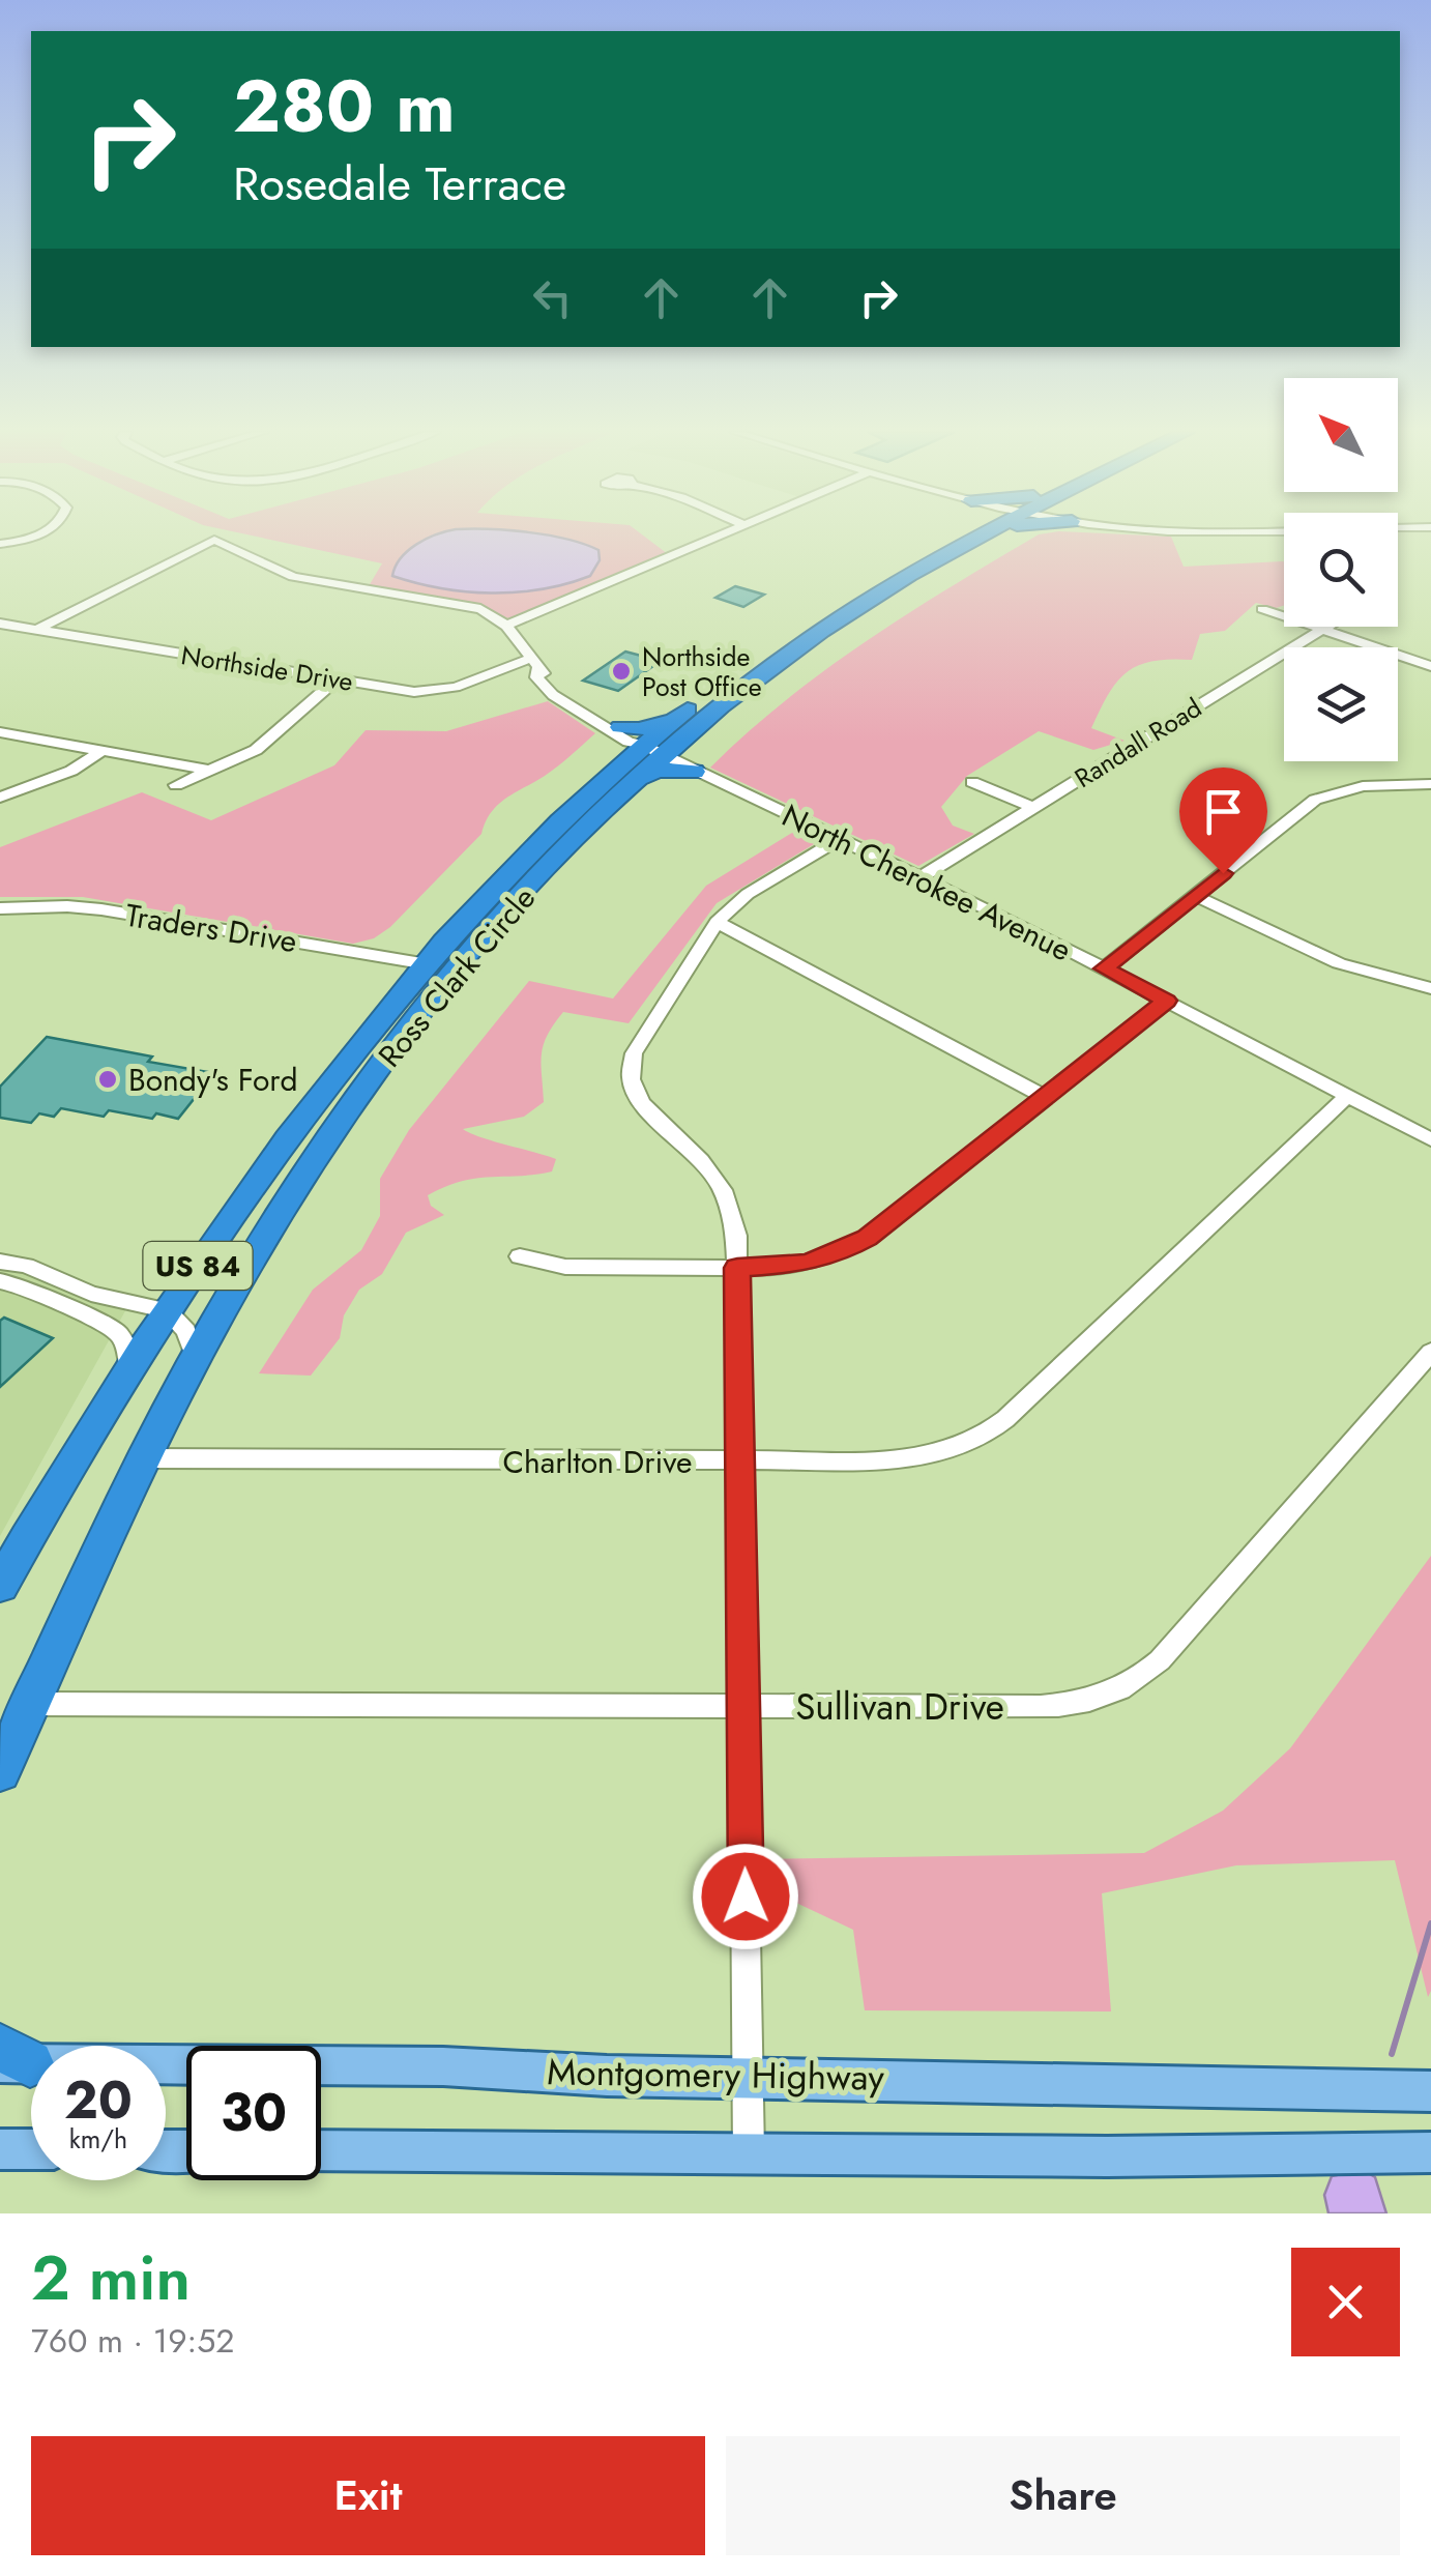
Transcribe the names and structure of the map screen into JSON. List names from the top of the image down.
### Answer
{
  "streets": {
    "highway": ["Ross Clark Circle", "US 84"],
    "main road": ["Montgomery Highway"],
    "street": [
      "Northside Drive",
      "Randall Road",
      "North Cherokee Avenue",
      "Traders Drive",
      "Charlton Drive",
      "Sullivan Drive"
    ]
  },
  "crossings": [
    ["Northside Drive", "North Cherokee Avenue"],
    ["Randall Road", "North Cherokee Avenue"],
    ["North Cherokee Avenue", "Ross Clark Circle"],
    ["North Cherokee Avenue", "Charlton Drive"],
    ["Traders Drive", "Ross Clark Circle"],
    ["Ross Clark Circle", "Charlton Drive"],
    ["Ross Clark Circle", "Sullivan Drive"]
  ],
  "places": ["Northside Post Office", "Bondy's Ford"],
  "north": "top left",
  "page": {
    "turn": ["280 m", "Rosedale Terrace"],
    "speed": "20 km/h",
    "limit": "30",
    "heading": ["2 min", "760 m · 19:52"],
    "buttons": ["Exit", "Share"]
  }
}
